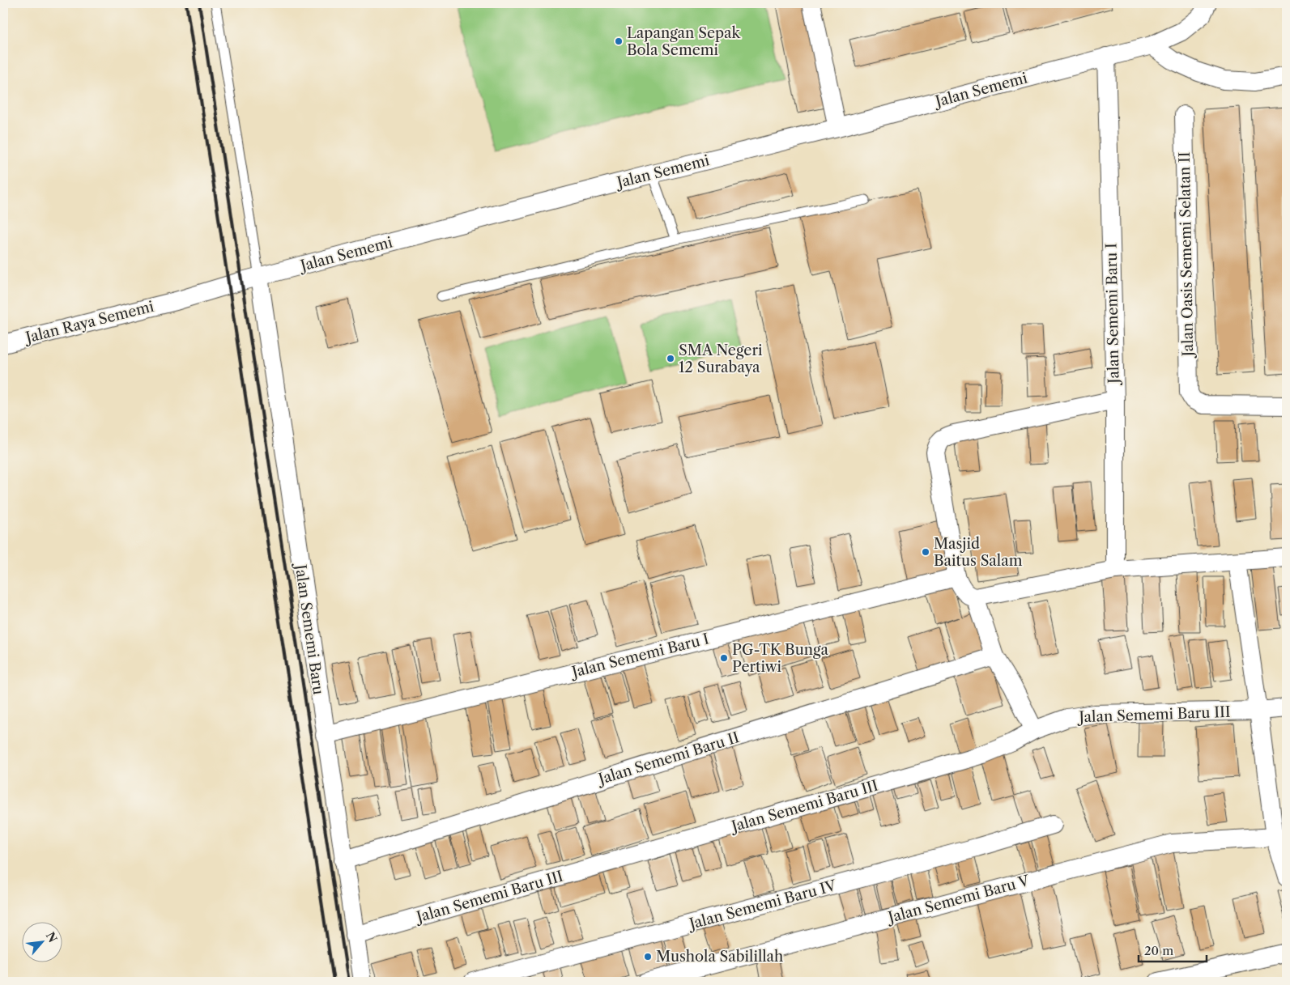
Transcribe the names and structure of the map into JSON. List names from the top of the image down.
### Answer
{
  "streets": {
    "street": [
      "Jalan Sememi",
      "Jalan Oasis Sememi Selatan II",
      "Jalan Sememi Baru I",
      "Jalan Raya Sememi",
      "Jalan Sememi Baru",
      "Jalan Sememi Baru III",
      "Jalan Sememi Baru II",
      "Jalan Sememi Baru V",
      "Jalan Sememi Baru IV"
    ]
  },
  "crossings": [
    ["Jalan Sememi", "Jalan Sememi Baru I"],
    ["Jalan Sememi", "Jalan Raya Sememi"],
    ["Jalan Sememi", "Jalan Sememi Baru"],
    ["Jalan Sememi Baru I", "Jalan Sememi Baru"],
    ["Jalan Sememi Baru", "Jalan Sememi Baru III"],
    ["Jalan Sememi Baru", "Jalan Sememi Baru II"]
  ],
  "places": [
    "Lapangan Sepak Bola Sememi",
    "SMA Negeri 12 Surabaya",
    "Masjid Baitus Salam",
    "PG-TK Bunga Pertiwi",
    "Mushola Sabilillah"
  ],
  "scale_bar": "20 m",
  "north": "top right"
}
